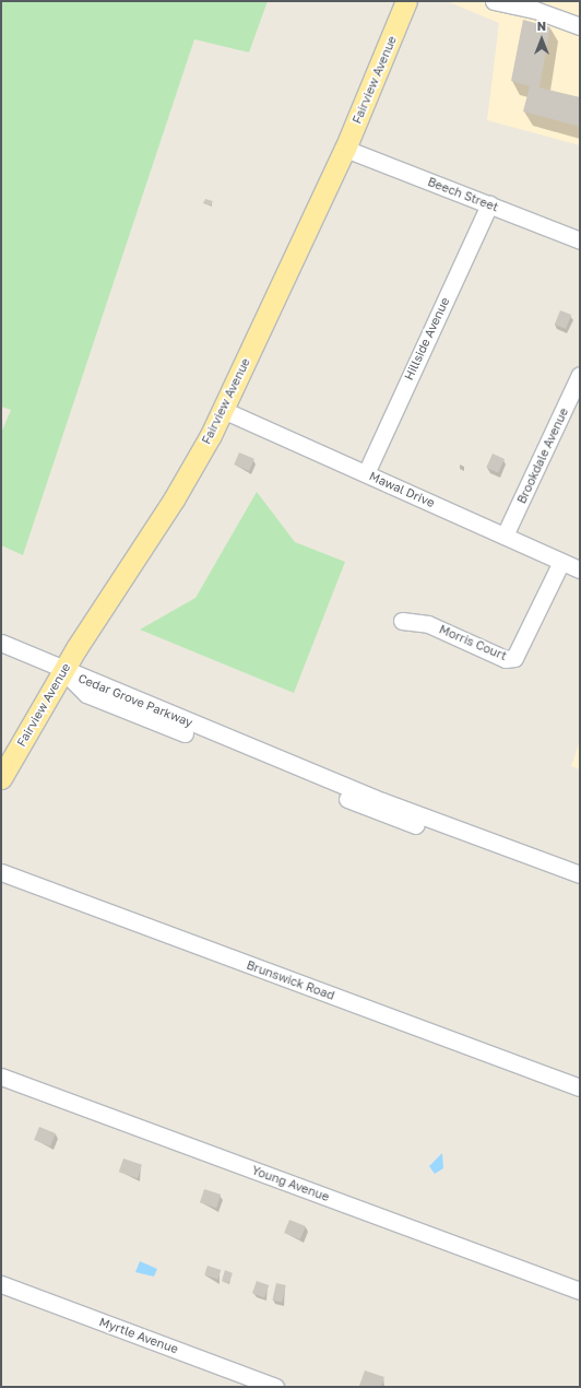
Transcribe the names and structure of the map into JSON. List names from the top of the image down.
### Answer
{
  "streets": {
    "main road": ["Fairview Avenue"],
    "street": [
      "Beech Street",
      "Hillside Avenue",
      "Brookdale Avenue",
      "Mawal Drive",
      "Morris Court",
      "Cedar Grove Parkway",
      "Brunswick Road",
      "Young Avenue",
      "Myrtle Avenue"
    ]
  },
  "crossings": [
    ["Fairview Avenue", "Beech Street"],
    ["Fairview Avenue", "Mawal Drive"],
    ["Fairview Avenue", "Cedar Grove Parkway"],
    ["Beech Street", "Hillside Avenue"],
    ["Hillside Avenue", "Mawal Drive"],
    ["Brookdale Avenue", "Mawal Drive"],
    ["Mawal Drive", "Morris Court"]
  ],
  "north": "top"
}
